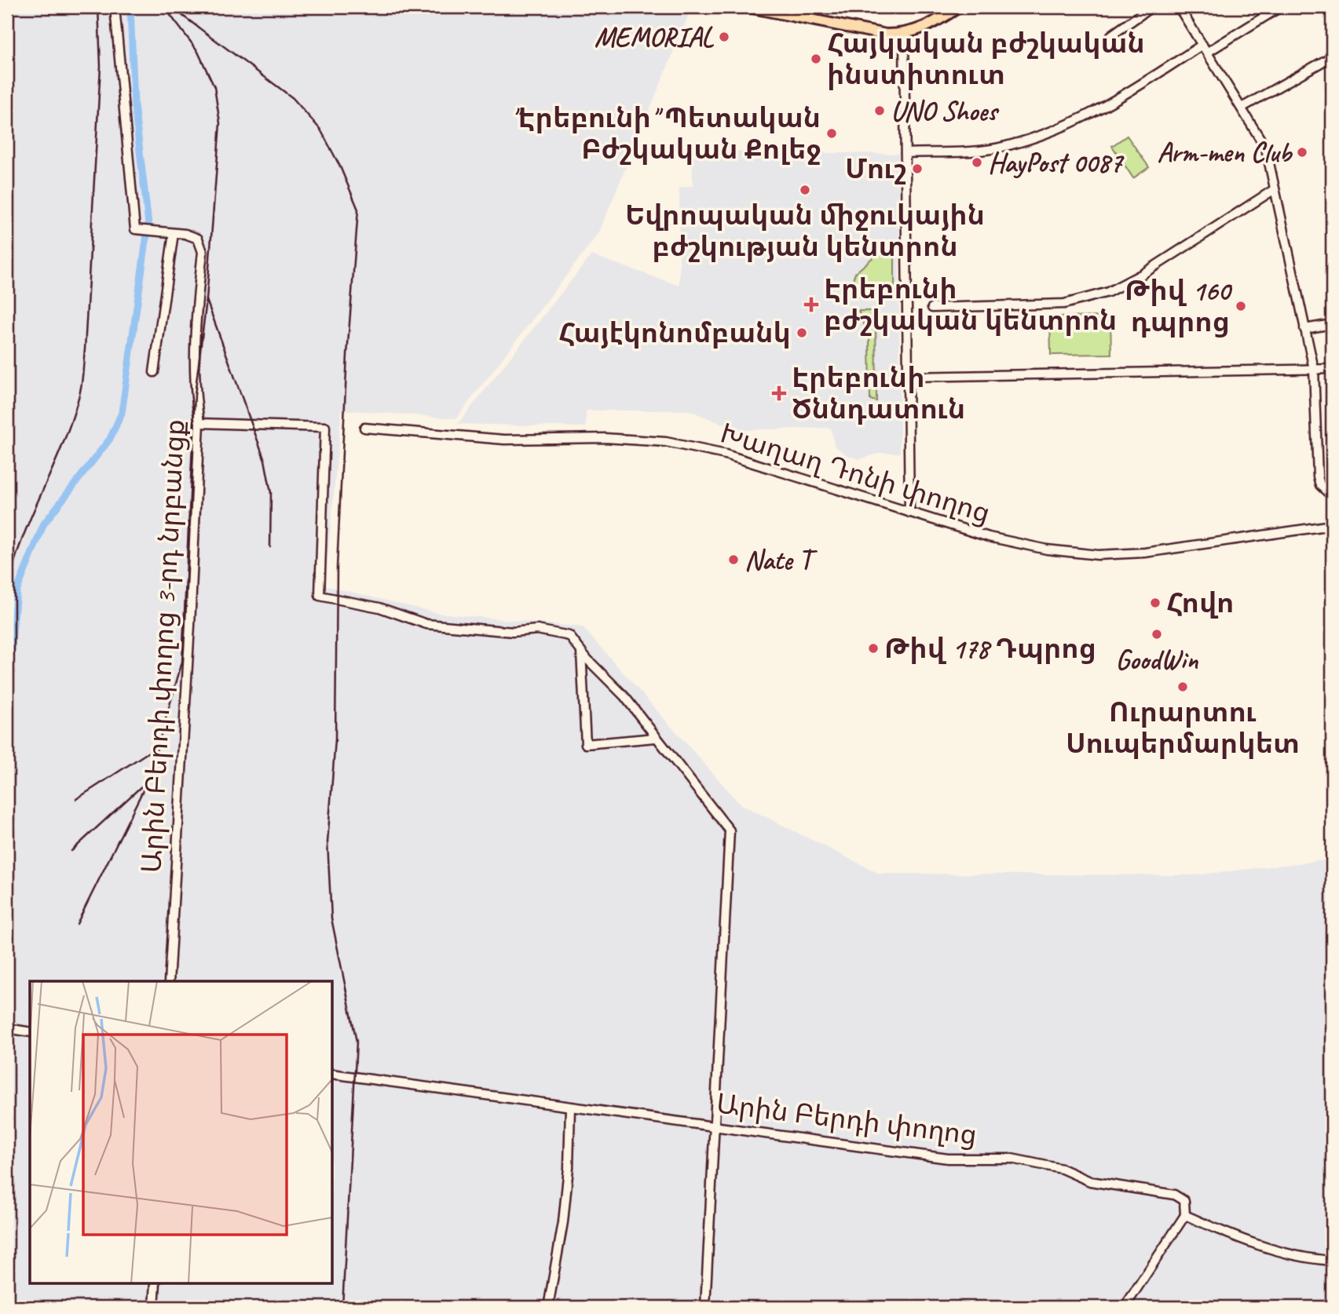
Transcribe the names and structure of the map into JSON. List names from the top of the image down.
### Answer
{
  "streets": {
    "street": ["Խաղաղ Դոնի փողոց", "Արին Բերդի փողոց 3-րդ նրբանցք", "Արին Բերդի փողոց"]
  },
  "places": {
    "other": [
      "MEMORIAL",
      "Հայկական բժշկական ինստիտուտ",
      "UNO Shoes",
      "\"Էրեբունի\" Պետական Բժշկական Քոլեջ",
      "Arm-men Club",
      "HayPost 0087",
      "Մուշ",
      "Եվրոպական միջուկային բժշկության կենտրոն",
      "Թիվ 160 դպրոց",
      "Հայէկոնոմբանկ",
      "Nate T",
      "Հովո",
      "GoodWin",
      "Թիվ 178 Դպրոց",
      "Ուրարտու Սուպերմարկետ"
    ],
    "health": ["Էրեբունի բժշկական կենտրոն", "Էրեբունի Ծննդատուն"]
  }
}
